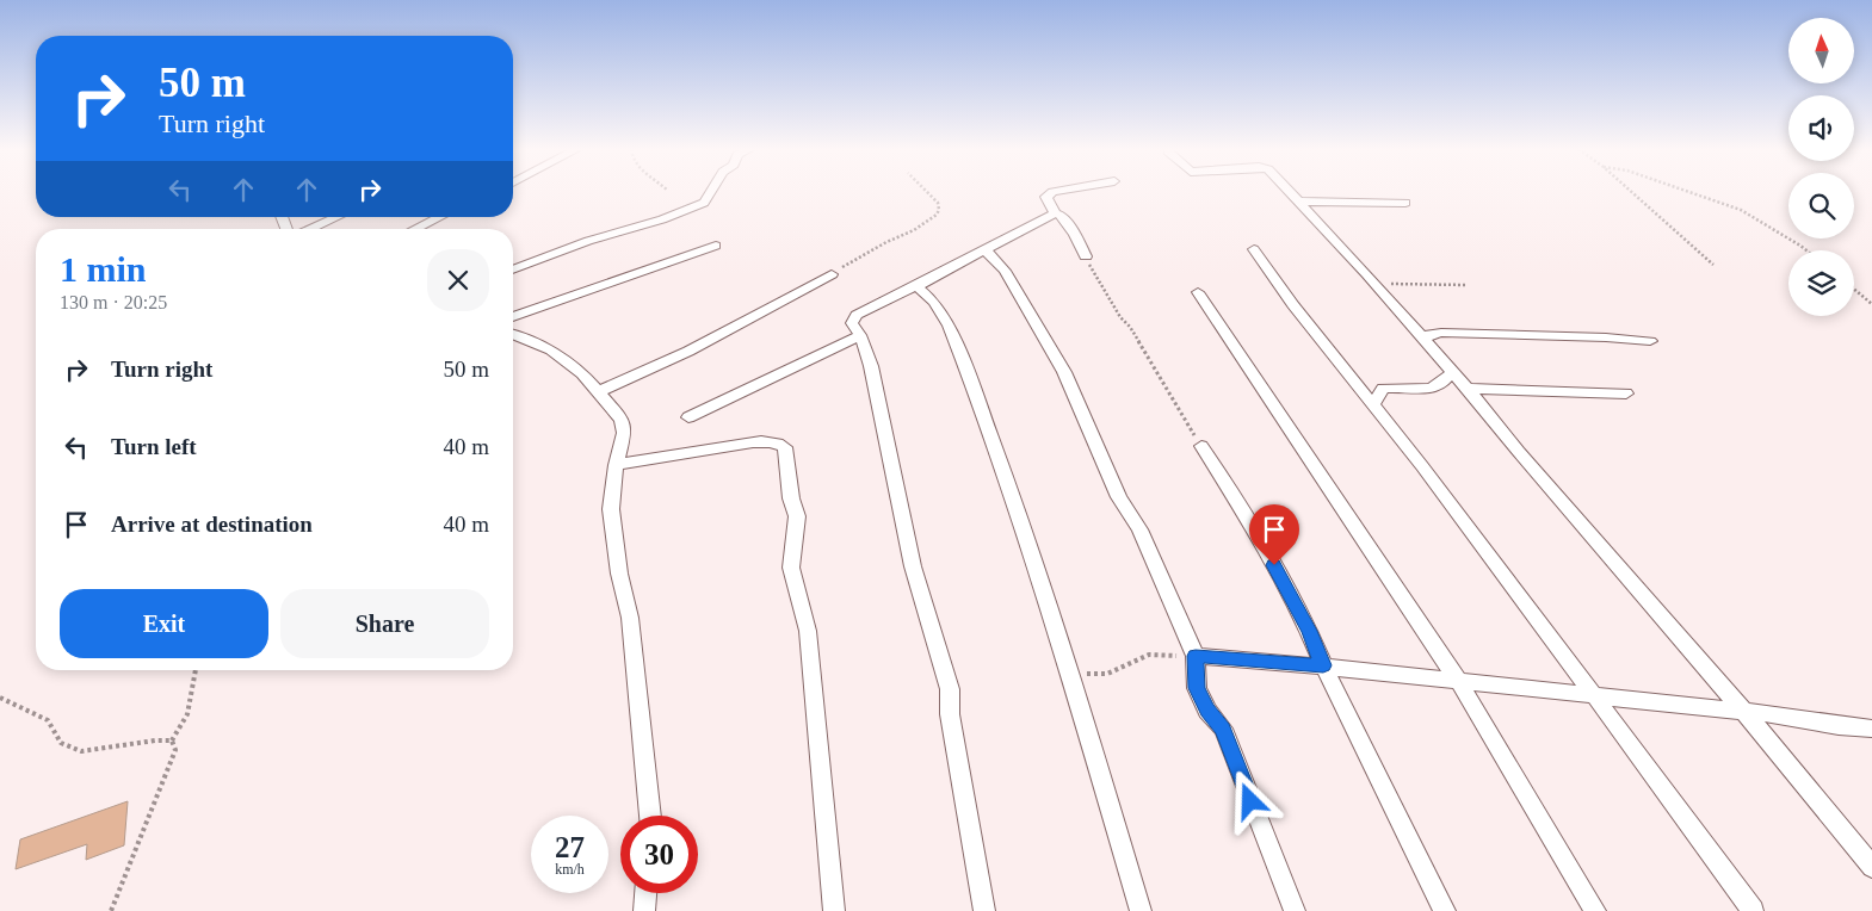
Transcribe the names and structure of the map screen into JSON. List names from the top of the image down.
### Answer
{
  "north": "top",
  "page": {
    "turn": ["50 m", "Turn right"],
    "heading": ["1 min", "130 m · 20:25"],
    "list": [
      {
        "name": "Turn right",
        "value": "50 m"
      },
      {
        "name": "Turn left",
        "value": "40 m"
      },
      {
        "name": "Arrive at destination",
        "value": "40 m"
      }
    ],
    "buttons": ["Exit", "Share"],
    "speed": "27 km/h",
    "limit": "30"
  }
}
